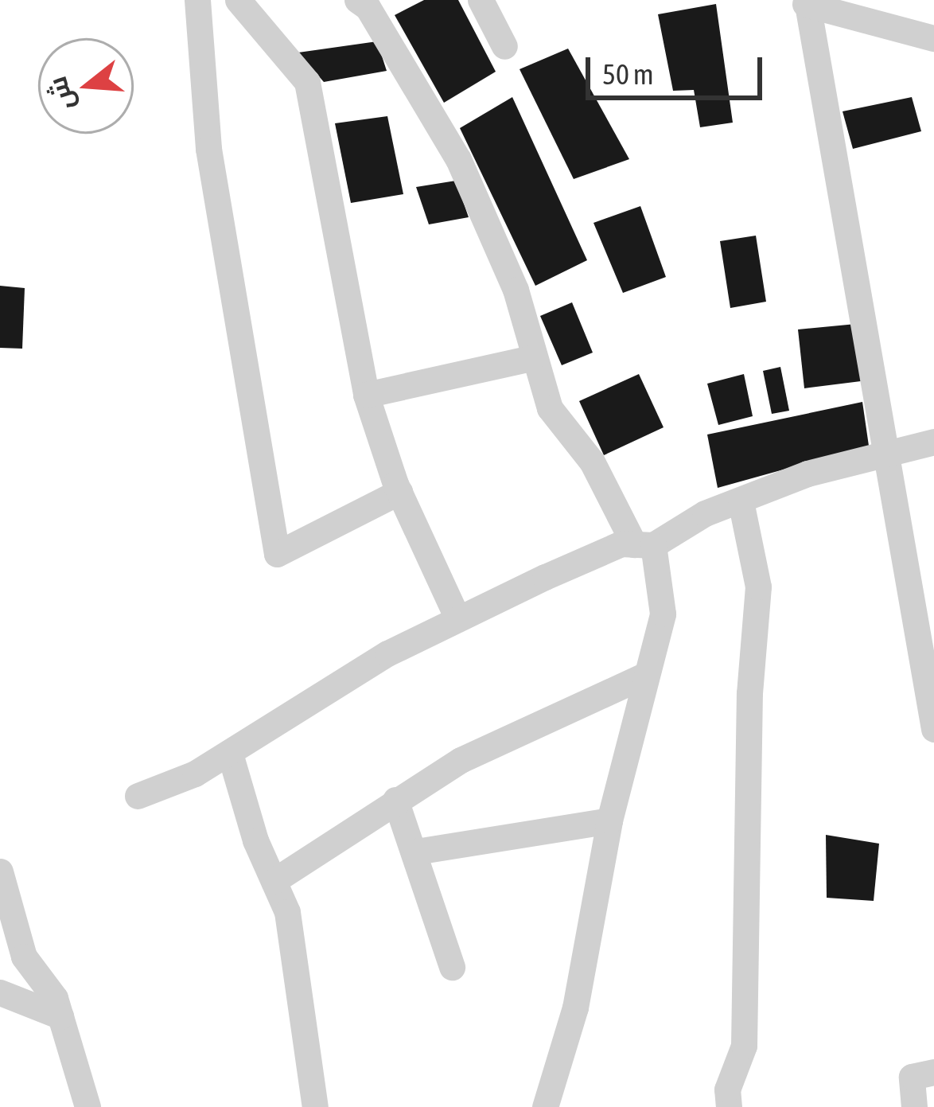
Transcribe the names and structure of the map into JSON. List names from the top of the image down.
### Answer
{
  "scale_bar": "50 m",
  "north": "left"
}
